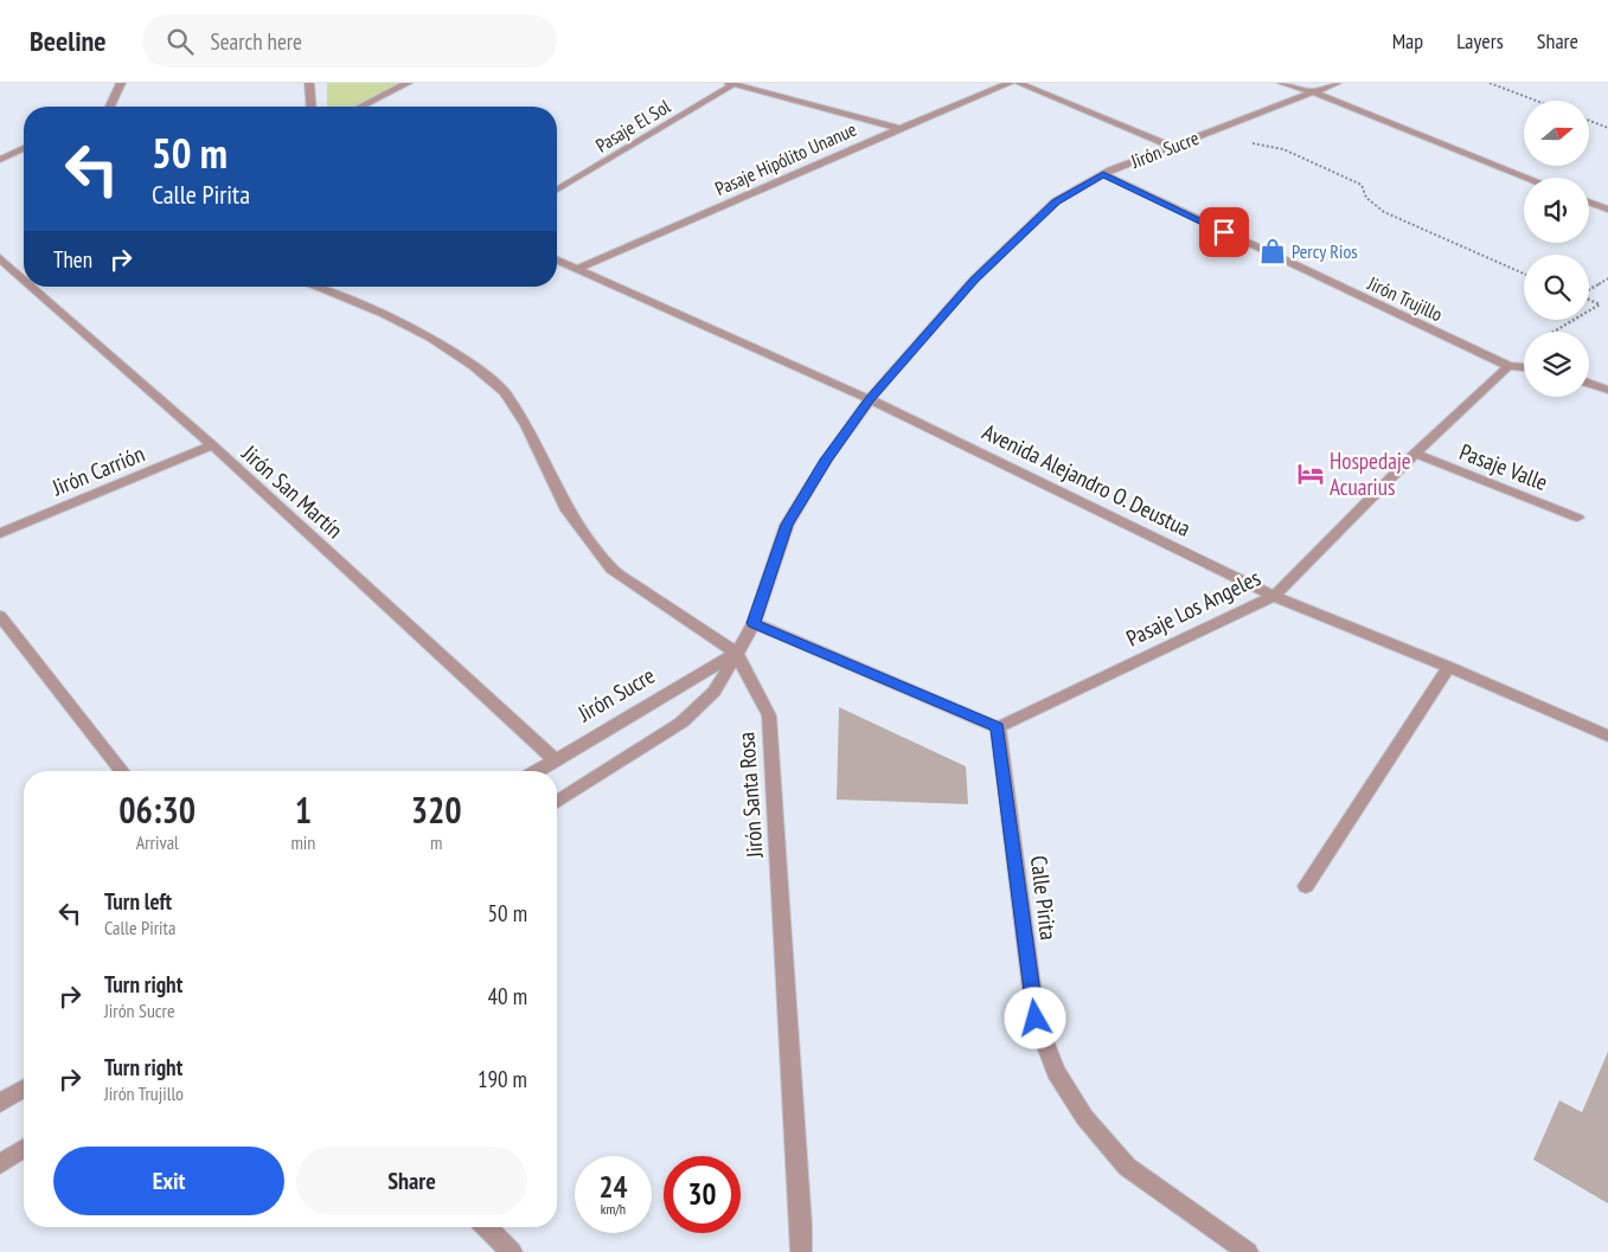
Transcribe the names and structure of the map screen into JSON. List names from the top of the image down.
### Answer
{
  "streets": {
    "street": [
      "Pasaje El Sol",
      "Jirón Sucre",
      "Pasaje Hipólito Unanue",
      "Jirón Trujillo",
      "Pasaje Valle",
      "Jirón Carrión",
      "Avenida Alejandro O. Deustua",
      "Jirón San Martín",
      "Pasaje Los Angeles",
      "Jirón Santa Rosa",
      "Calle Pirita"
    ]
  },
  "crossings": [
    ["Jirón Sucre", "Jirón Trujillo"],
    ["Jirón Sucre", "Avenida Alejandro O. Deustua"],
    ["Jirón Sucre", "Jirón San Martín"],
    ["Jirón Sucre", "Jirón Santa Rosa"],
    ["Pasaje Hipólito Unanue", "Avenida Alejandro O. Deustua"],
    ["Jirón Trujillo", "Pasaje Los Angeles"],
    ["Pasaje Valle", "Pasaje Los Angeles"],
    ["Jirón Carrión", "Jirón San Martín"],
    ["Avenida Alejandro O. Deustua", "Pasaje Los Angeles"],
    ["Pasaje Los Angeles", "Calle Pirita"]
  ],
  "places": {
    "shop": ["Percy Rios"],
    "hotel": ["Hospedaje Acuarius"]
  },
  "north": "right",
  "page": {
    "header": "Beeline",
    "search": "Search here",
    "nav": ["Map", "Layers", "Share"],
    "turn": ["50 m", "Calle Pirita"],
    "then": "Then",
    "eta": [
      "06:30",
      "Arrival",
      "1",
      "min",
      "320",
      "m"
    ],
    "list": [
      {
        "name": "Turn left",
        "note": "Calle Pirita",
        "value": "50 m"
      },
      {
        "name": "Turn right",
        "note": "Jirón Sucre",
        "value": "40 m"
      },
      {
        "name": "Turn right",
        "note": "Jirón Trujillo",
        "value": "190 m"
      }
    ],
    "buttons": ["Exit", "Share"],
    "speed": "24 km/h",
    "limit": "30"
  }
}
